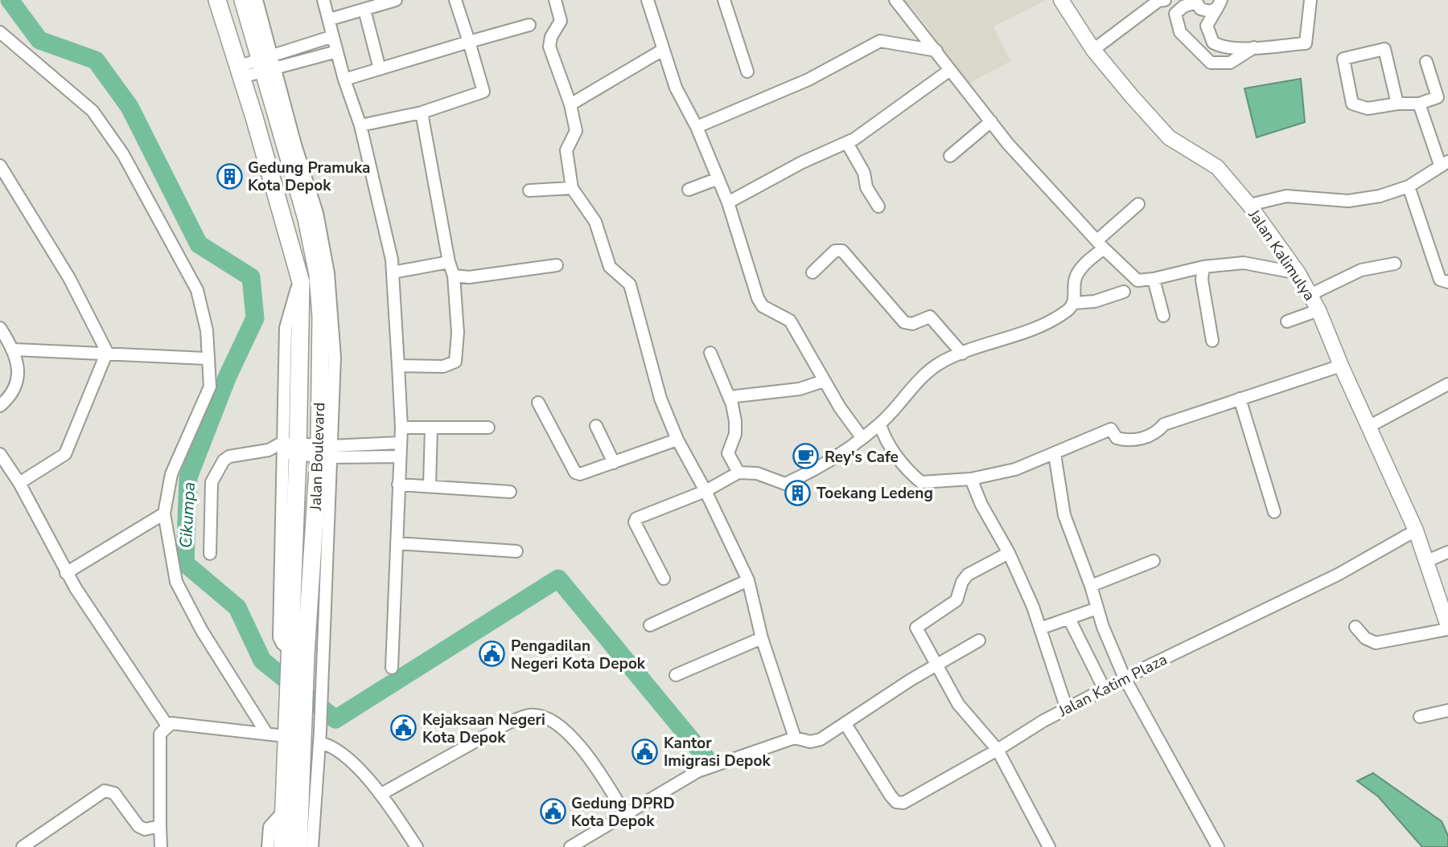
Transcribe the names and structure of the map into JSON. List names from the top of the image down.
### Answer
{
  "streets": {
    "main road": ["Jalan Boulevard"],
    "street": ["Jalan Kalimulya", "Jalan Katim Plaza"]
  },
  "crossings": [
    ["Jalan Kalimulya", "Jalan Katim Plaza"]
  ],
  "water": ["Cikumpa"],
  "places": {
    "building": ["Gedung Pramuka Kota Depok", "Toekang Ledeng"],
    "cafe": ["Rey's Cafe"],
    "public building": [
      "Pengadilan Negeri Kota Depok",
      "Kejaksaan Negeri Kota Depok",
      "Kantor Imigrasi Depok",
      "Gedung DPRD Kota Depok"
    ]
  }
}
